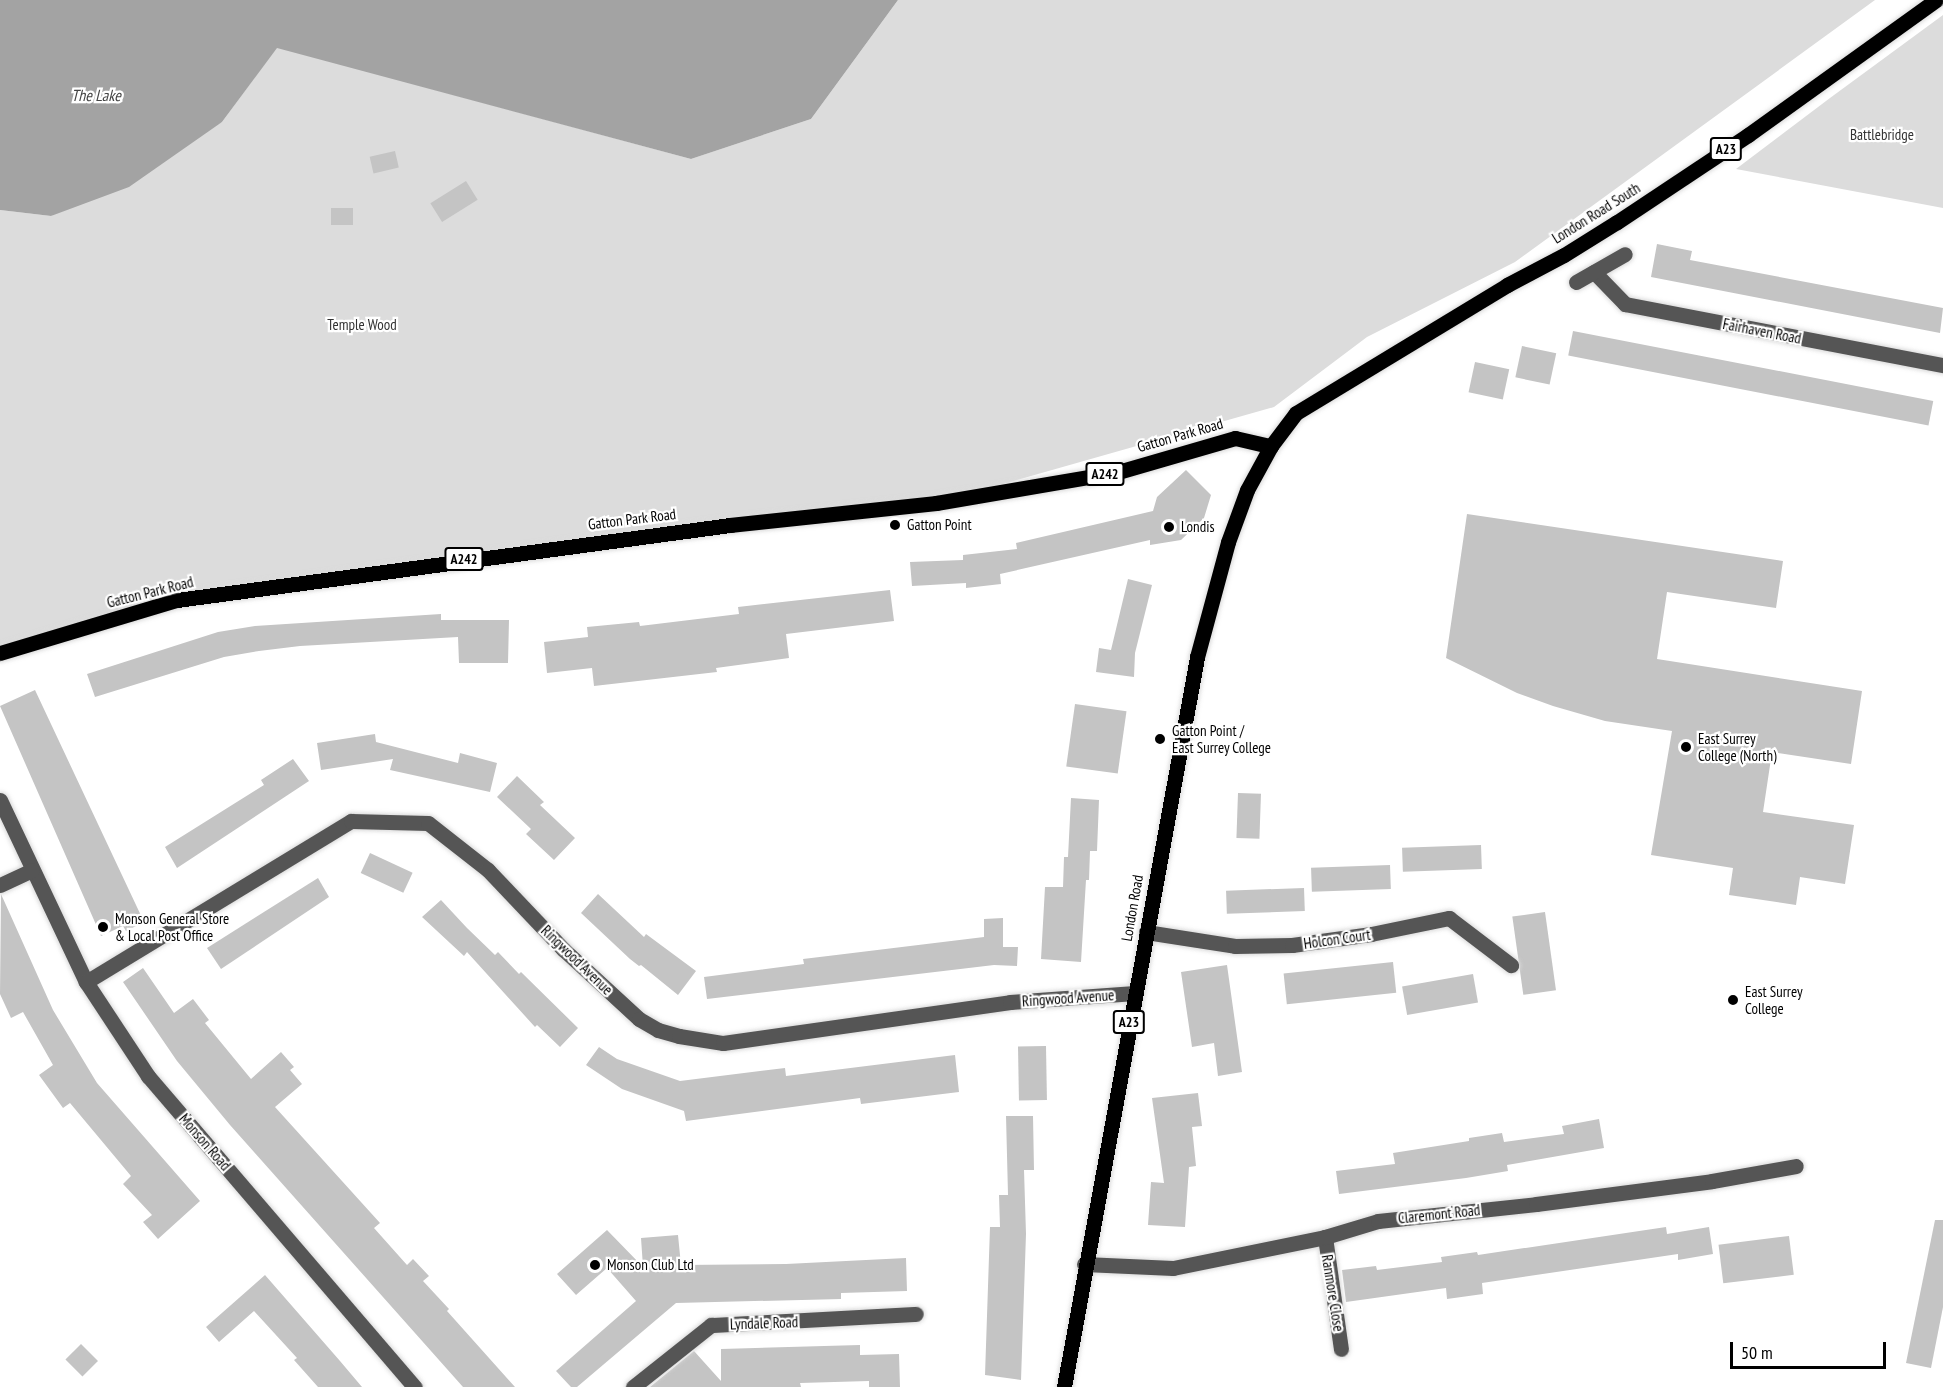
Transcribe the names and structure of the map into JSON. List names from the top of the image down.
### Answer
{
  "streets": {
    "main road": [
      "A23",
      "London Road South",
      "Gatton Park Road",
      "A242",
      "London Road"
    ],
    "street": [
      "Fairhaven Road",
      "Holcon Court",
      "Ringwood Avenue",
      "Monson Road",
      "Claremont Road",
      "Ranmore Close",
      "Lyndale Road"
    ]
  },
  "crossings": [
    ["London Road South", "Gatton Park Road"],
    ["London Road South", "London Road"],
    ["Gatton Park Road", "London Road"],
    ["London Road", "Holcon Court"],
    ["London Road", "Ringwood Avenue"],
    ["London Road", "Claremont Road"],
    ["Ringwood Avenue", "Monson Road"],
    ["Claremont Road", "Ranmore Close"]
  ],
  "water": ["The Lake"],
  "parks": ["Battlebridge", "Temple Wood"],
  "places": [
    "Gatton Point",
    "Londis",
    "Gatton Point / East Surrey College",
    "East Surrey College (North)",
    "Monson General Store & Local Post Office",
    "East Surrey College",
    "Monson Club Ltd"
  ],
  "scale_bar": "50 m"
}
